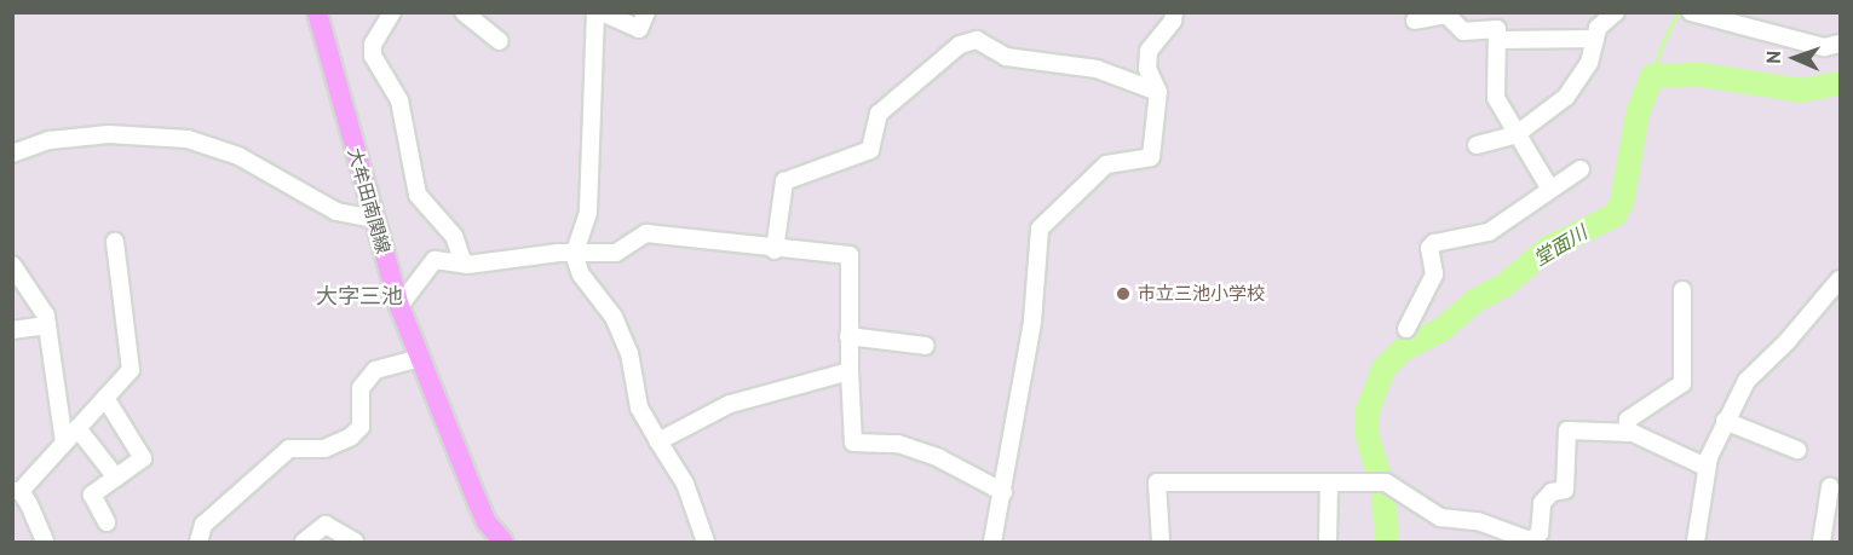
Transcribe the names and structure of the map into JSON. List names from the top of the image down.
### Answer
{
  "streets": {
    "main road": ["大牟田南関線"]
  },
  "districts": ["大字三池"],
  "water": ["堂面川"],
  "places": ["市立三池小学校"],
  "north": "left"
}
